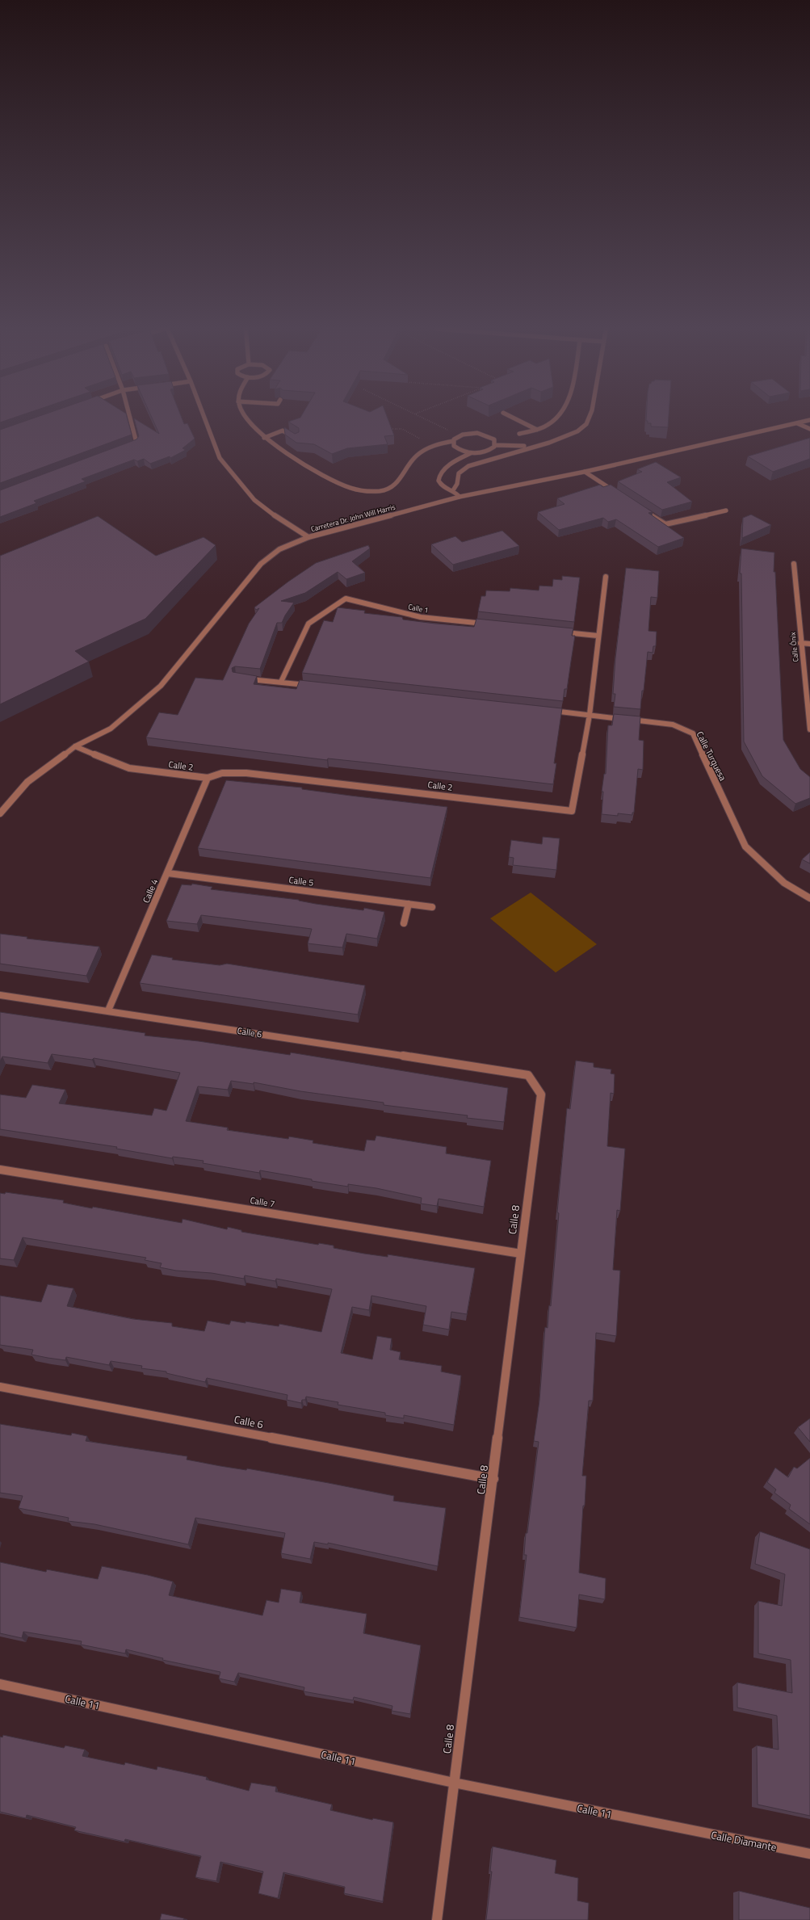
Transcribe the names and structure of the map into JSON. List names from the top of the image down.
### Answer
{
  "streets": {
    "street": [
      "Carretera Dr. John Will Harris",
      "Calle 1",
      "Calle Ónix",
      "Calle Turquesa",
      "Calle 2",
      "Calle 5",
      "Calle 4",
      "Calle 6",
      "Calle 7",
      "Calle 8",
      "Calle 11",
      "Calle Diamante"
    ]
  },
  "crossings": [
    ["Carretera Dr. John Will Harris", "Calle 2"],
    ["Calle Turquesa", "Calle 2"],
    ["Calle 2", "Calle 4"],
    ["Calle 5", "Calle 4"],
    ["Calle 4", "Calle 6"],
    ["Calle 6", "Calle 8"],
    ["Calle 7", "Calle 8"],
    ["Calle 8", "Calle 11"],
    ["Calle 11", "Calle Diamante"]
  ]
}
